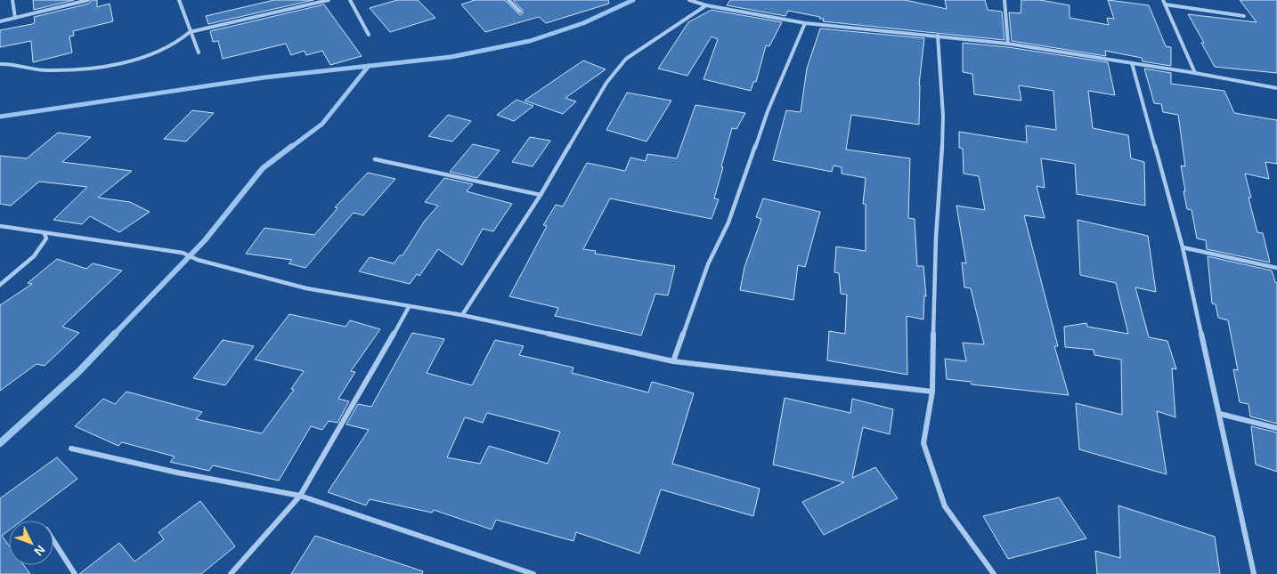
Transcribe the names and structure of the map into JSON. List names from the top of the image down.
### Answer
{
  "north": "bottom right"
}
